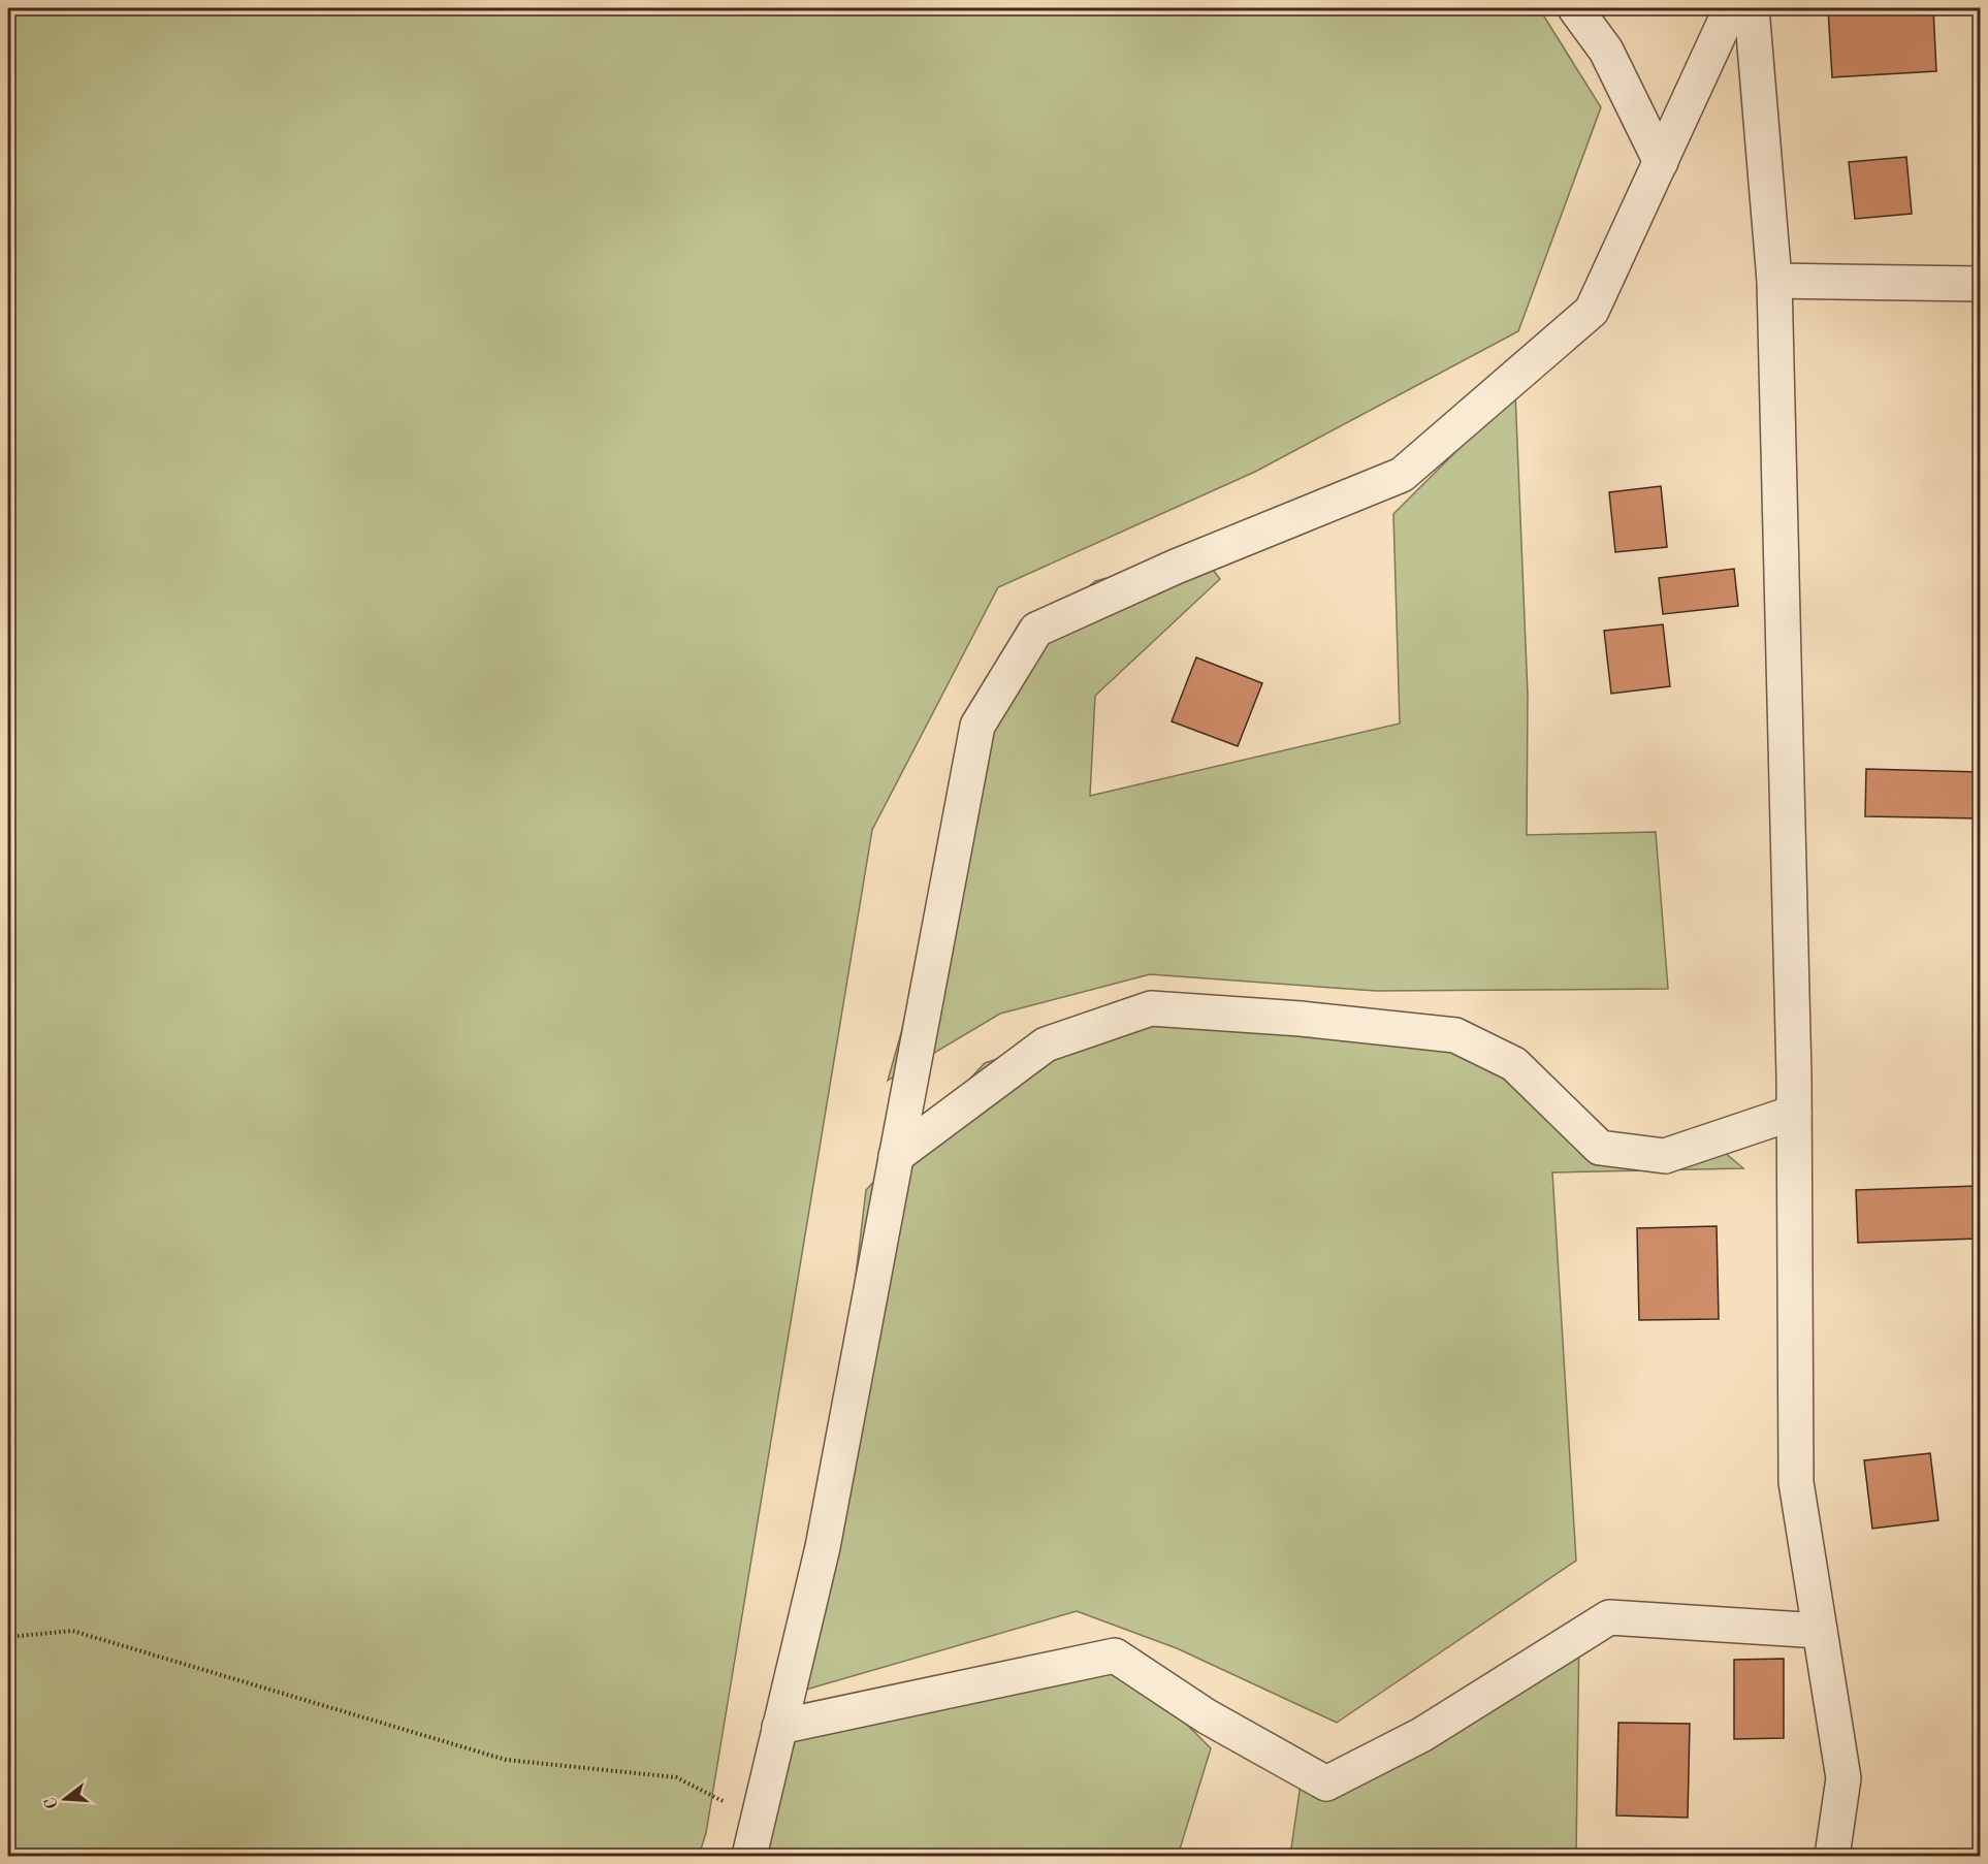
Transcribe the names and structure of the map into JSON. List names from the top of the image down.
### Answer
{
  "north": "left"
}
